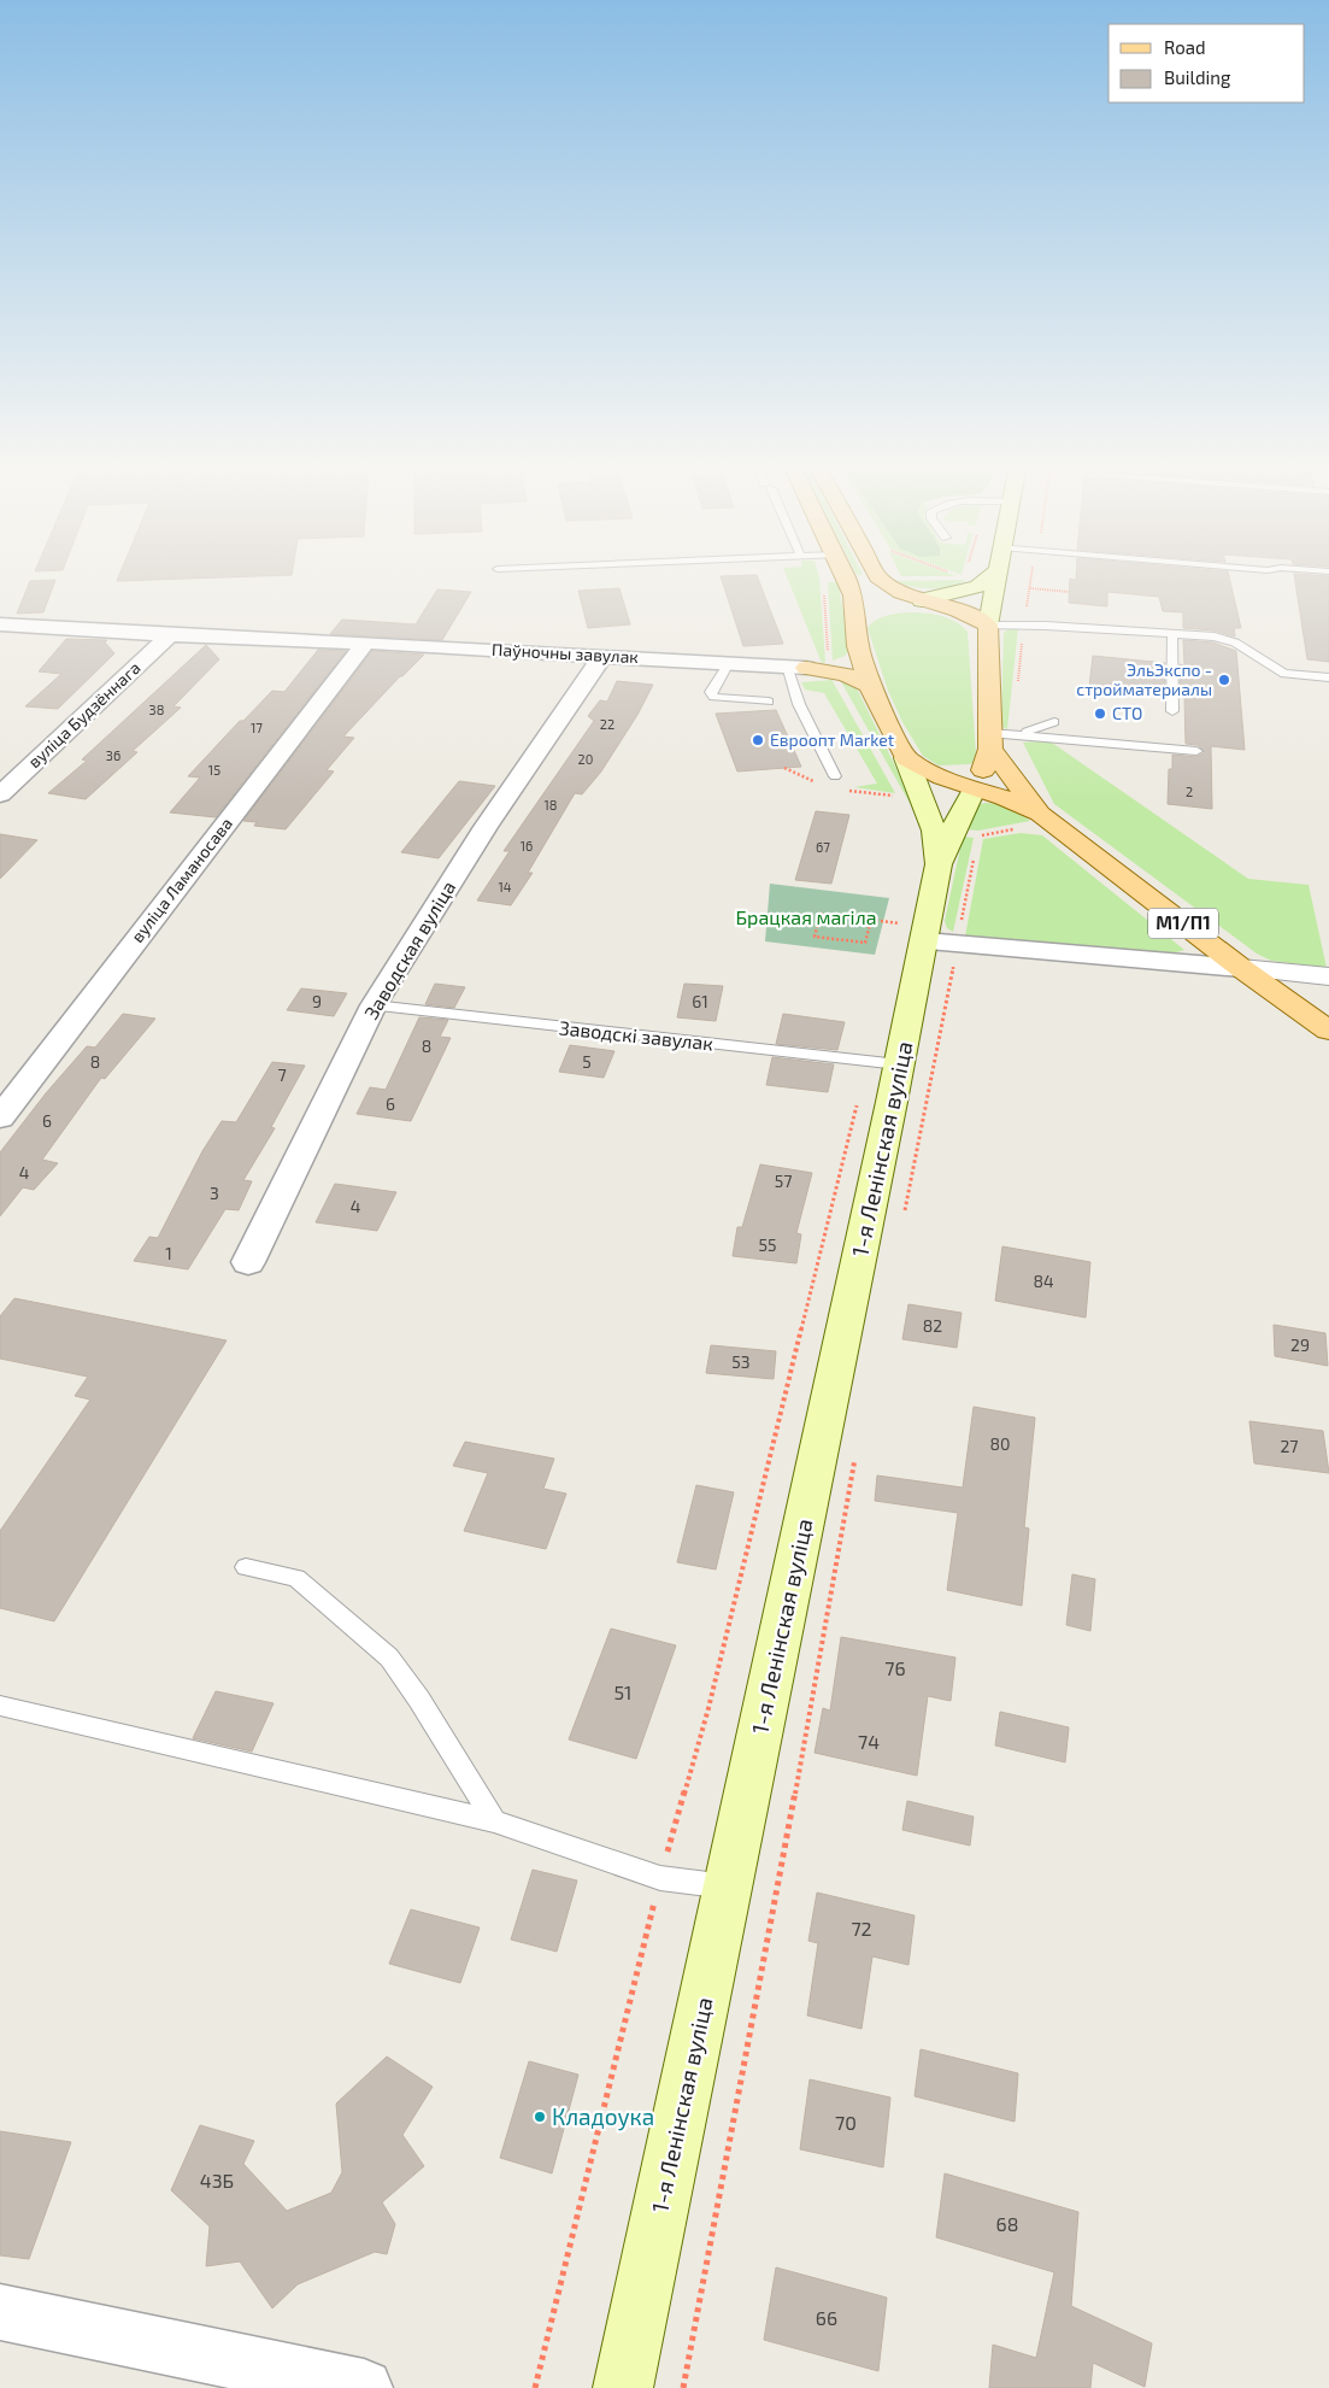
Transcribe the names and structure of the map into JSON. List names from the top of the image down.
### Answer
{
  "streets": {
    "main road": ["М1/П1", "1-я Ленінская вуліца"],
    "street": [
      "Паўночны завулак",
      "вуліца Будзённага",
      "вуліца Ламаносава",
      "Заводская вуліца"
    ],
    "lane": ["Заводскі завулак"]
  },
  "crossings": [
    ["Паўночны завулак", "вуліца Будзённага"],
    ["Паўночны завулак", "вуліца Ламаносава"],
    ["Паўночны завулак", "Заводская вуліца"],
    ["Заводская вуліца", "Заводскі завулак"],
    ["Заводскі завулак", "1-я Ленінская вуліца"]
  ],
  "parks": ["Брацкая магіла"],
  "places": [
    "ЭльЭкспо - стройматериалы",
    "СТО",
    "Евроопт Market",
    "Кладоука"
  ],
  "house_numbers": [
    "38",
    "22",
    "17",
    "36",
    "20",
    "15",
    "2",
    "18",
    "16",
    "67",
    "14",
    "9",
    "61",
    "8",
    "8",
    "5",
    "7",
    "6",
    "6",
    "4",
    "57",
    "3",
    "4",
    "55",
    "1",
    "84",
    "82",
    "29",
    "53",
    "80",
    "27",
    "76",
    "51",
    "74",
    "72",
    "70",
    "43Б",
    "68",
    "66"
  ],
  "legend": ["Road", "Building"]
}
